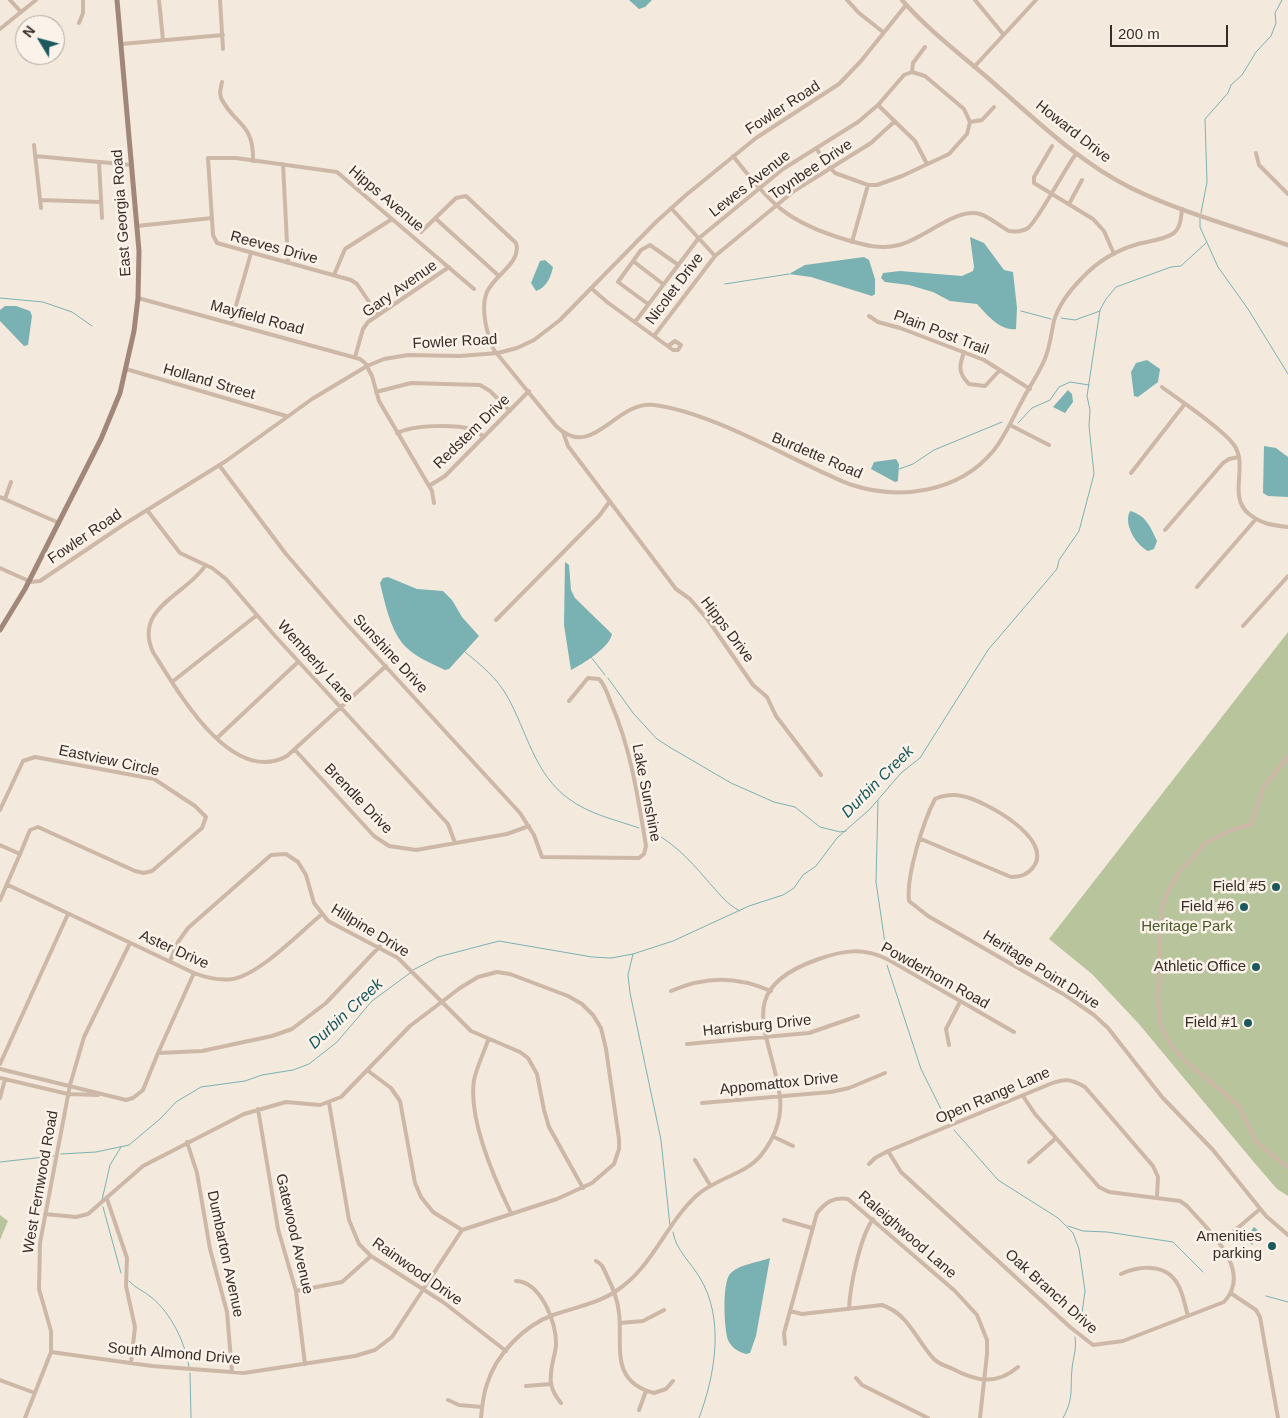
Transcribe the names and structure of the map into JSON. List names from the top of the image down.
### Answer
{
  "streets": {
    "main road": ["East Georgia Road"],
    "street": [
      "Fowler Road",
      "Howard Drive",
      "Toynbee Drive",
      "Lewes Avenue",
      "Hipps Avenue",
      "Reeves Drive",
      "Gary Avenue",
      "Nicolet Drive",
      "Mayfield Road",
      "Plain Post Trail",
      "Holland Street",
      "Redstem Drive",
      "Burdette Road",
      "Hipps Drive",
      "Sunshine Drive",
      "Wemberly Lane",
      "Eastview Circle",
      "Lake Sunshine",
      "Brendle Drive",
      "Hillpine Drive",
      "Aster Drive",
      "Heritage Point Drive",
      "Powderhorn Road",
      "Harrisburg Drive",
      "Appomattox Drive",
      "Open Range Lane",
      "West Fernwood Road",
      "Gatewood Avenue",
      "Raleighwood Lane",
      "Dumbarton Avenue",
      "Rainwood Drive",
      "Oak Branch Drive",
      "South Almond Drive"
    ]
  },
  "crossings": [
    ["Fowler Road", "Howard Drive"],
    ["Fowler Road", "East Georgia Road"],
    ["Fowler Road", "Mayfield Road"],
    ["Fowler Road", "Holland Street"],
    ["Fowler Road", "Sunshine Drive"],
    ["Fowler Road", "Wemberly Lane"],
    ["Howard Drive", "Burdette Road"],
    ["Toynbee Drive", "Nicolet Drive"],
    ["Hipps Avenue", "Reeves Drive"],
    ["Hipps Avenue", "Gary Avenue"],
    ["East Georgia Road", "Mayfield Road"],
    ["East Georgia Road", "Holland Street"],
    ["Reeves Drive", "Gary Avenue"],
    ["Gary Avenue", "Mayfield Road"],
    ["Plain Post Trail", "Burdette Road"],
    ["Burdette Road", "Hipps Drive"],
    ["Sunshine Drive", "Lake Sunshine"],
    ["Sunshine Drive", "Brendle Drive"],
    ["Wemberly Lane", "Brendle Drive"],
    ["Hillpine Drive", "Aster Drive"],
    ["Aster Drive", "West Fernwood Road"],
    ["Powderhorn Road", "Harrisburg Drive"],
    ["Powderhorn Road", "Appomattox Drive"],
    ["Powderhorn Road", "Rainwood Drive"],
    ["Open Range Lane", "Oak Branch Drive"],
    ["West Fernwood Road", "South Almond Drive"],
    ["Gatewood Avenue", "South Almond Drive"],
    ["Dumbarton Avenue", "South Almond Drive"],
    ["Rainwood Drive", "South Almond Drive"]
  ],
  "water": ["Durbin Creek"],
  "parks": ["Heritage Park"],
  "places": [
    "Field #5",
    "Field #6",
    "Athletic Office",
    "Field #1",
    "Amenities parking"
  ],
  "scale_bar": "200 m",
  "north": "top left"
}
